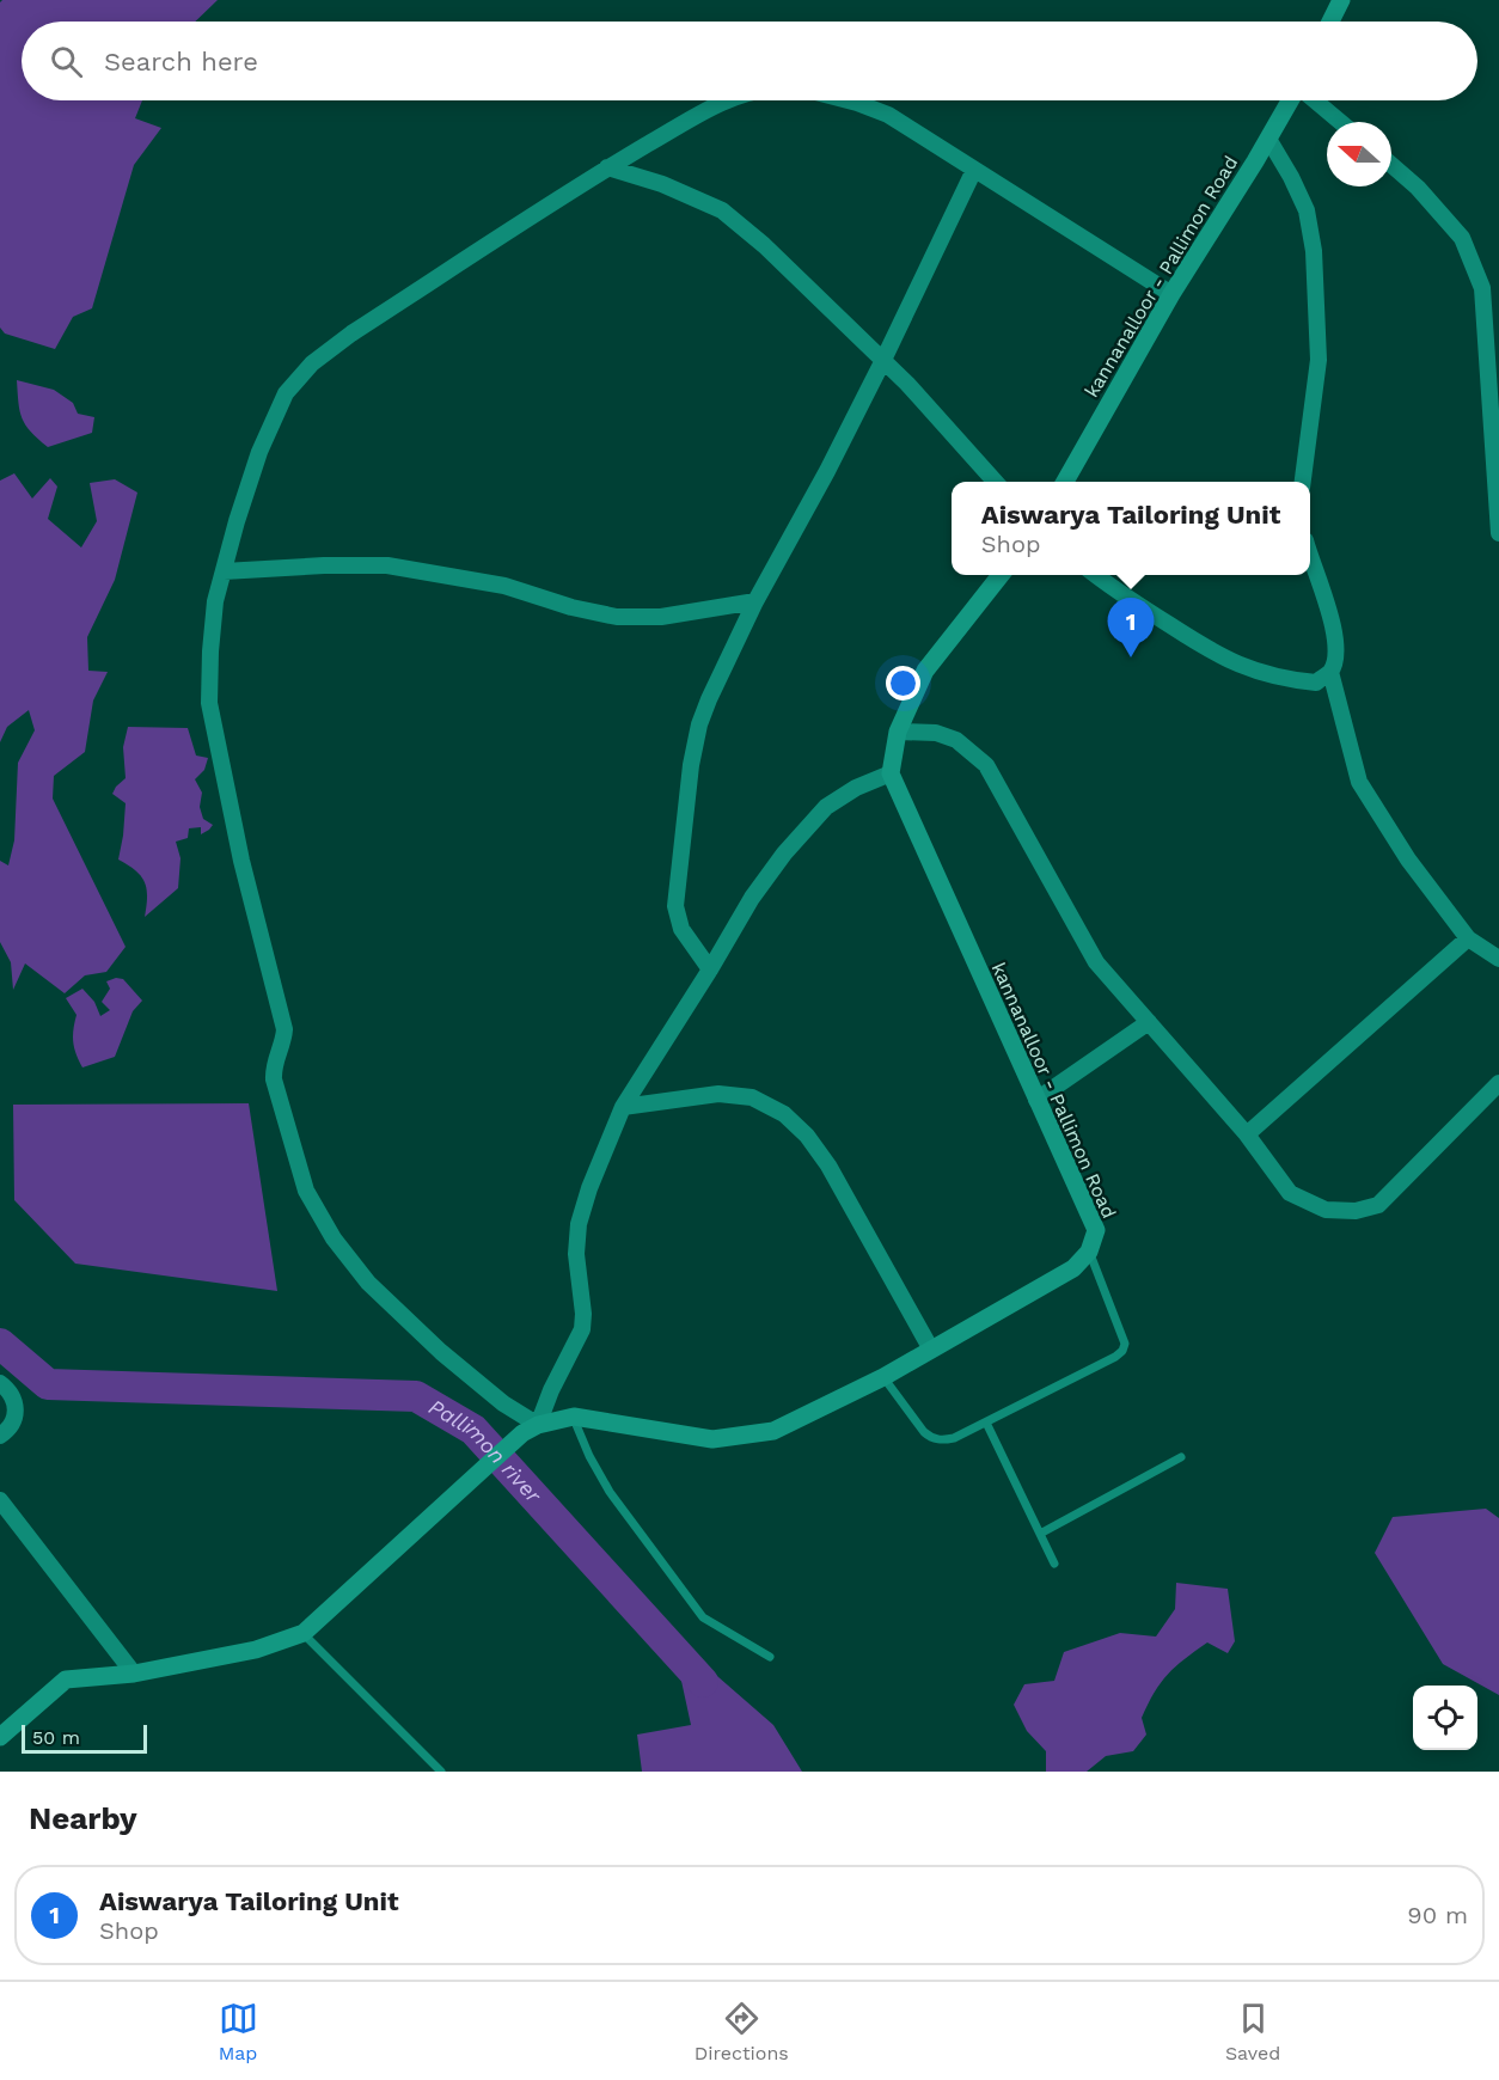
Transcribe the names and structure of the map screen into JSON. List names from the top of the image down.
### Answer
{
  "streets": {
    "street": ["kannanalloor - Pallimon Road"]
  },
  "water": ["Pallimon river"],
  "scale_bar": "50 m",
  "north": "left",
  "page": {
    "search": "Search here",
    "popup": ["Aiswarya Tailoring Unit", "Shop"],
    "pins": "1",
    "scale": "50 m",
    "heading": "Nearby",
    "list": [
      {
        "mark": "1",
        "name": "Aiswarya Tailoring Unit",
        "note": "Shop",
        "value": "90 m"
      }
    ],
    "nav": ["Map", "Directions", "Saved"]
  }
}
